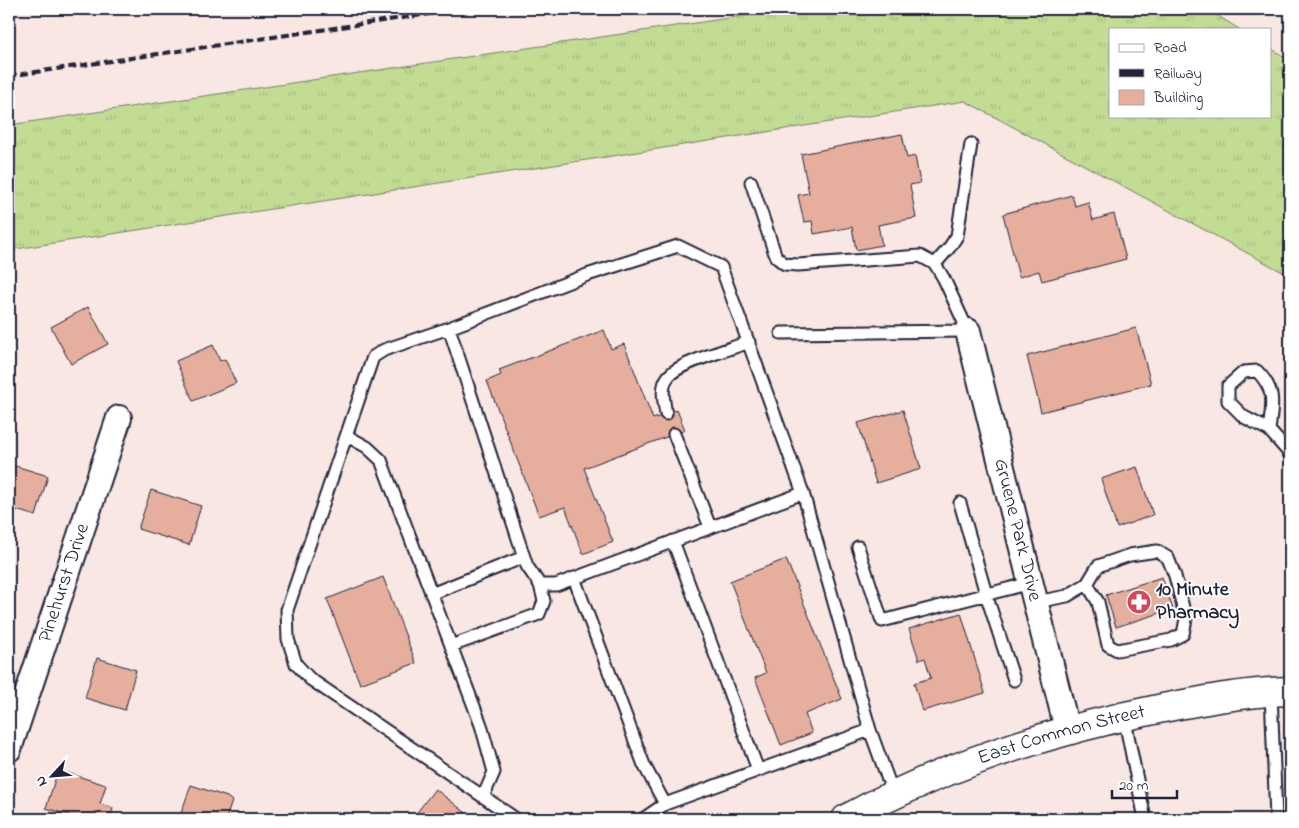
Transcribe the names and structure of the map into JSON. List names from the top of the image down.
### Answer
{
  "streets": {
    "main road": ["East Common Street"],
    "street": ["Gruene Park Drive", "Pinehurst Drive"]
  },
  "crossings": [
    ["Gruene Park Drive", "East Common Street"]
  ],
  "places": {
    "pharmacy": ["10 Minute Pharmacy"]
  },
  "legend": ["Road", "Railway", "Building"],
  "scale_bar": "20 m",
  "north": "bottom left"
}
